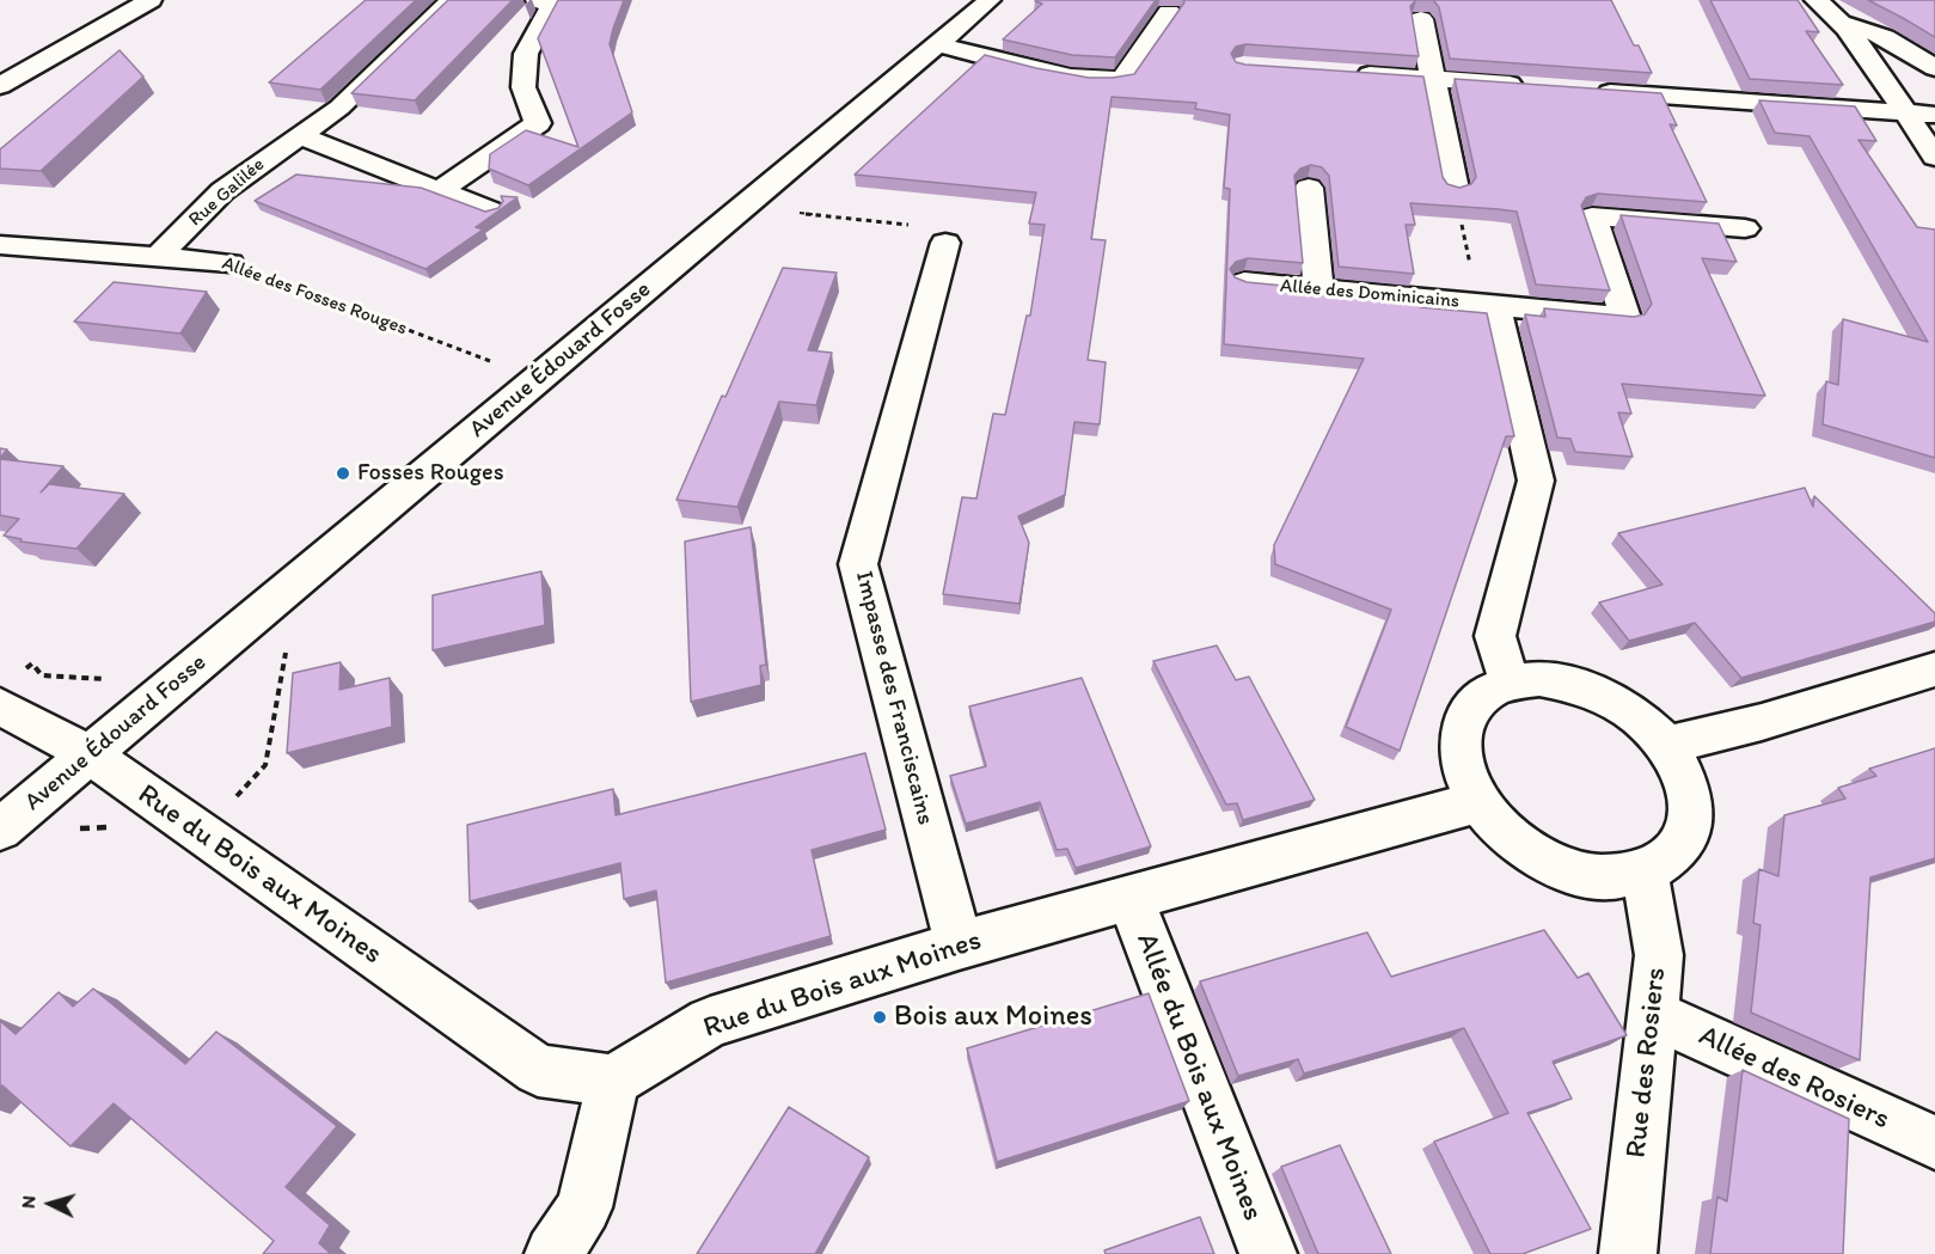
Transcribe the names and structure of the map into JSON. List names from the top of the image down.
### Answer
{
  "streets": {
    "street": [
      "Rue Galilée",
      "Allée des Dominicains",
      "Allée des Fosses Rouges",
      "Avenue Édouard Fosse",
      "Impasse des Franciscains",
      "Rue du Bois aux Moines",
      "Rue des Rosiers",
      "Allée du Bois aux Moines",
      "Allée des Rosiers"
    ]
  },
  "crossings": [
    ["Rue Galilée", "Allée des Fosses Rouges"],
    ["Allée des Fosses Rouges", "Avenue Édouard Fosse"],
    ["Avenue Édouard Fosse", "Rue du Bois aux Moines"],
    ["Impasse des Franciscains", "Rue du Bois aux Moines"],
    ["Rue du Bois aux Moines", "Rue des Rosiers"],
    ["Rue du Bois aux Moines", "Allée du Bois aux Moines"],
    ["Rue des Rosiers", "Allée des Rosiers"]
  ],
  "places": ["Fosses Rouges", "Bois aux Moines"],
  "north": "left"
}
